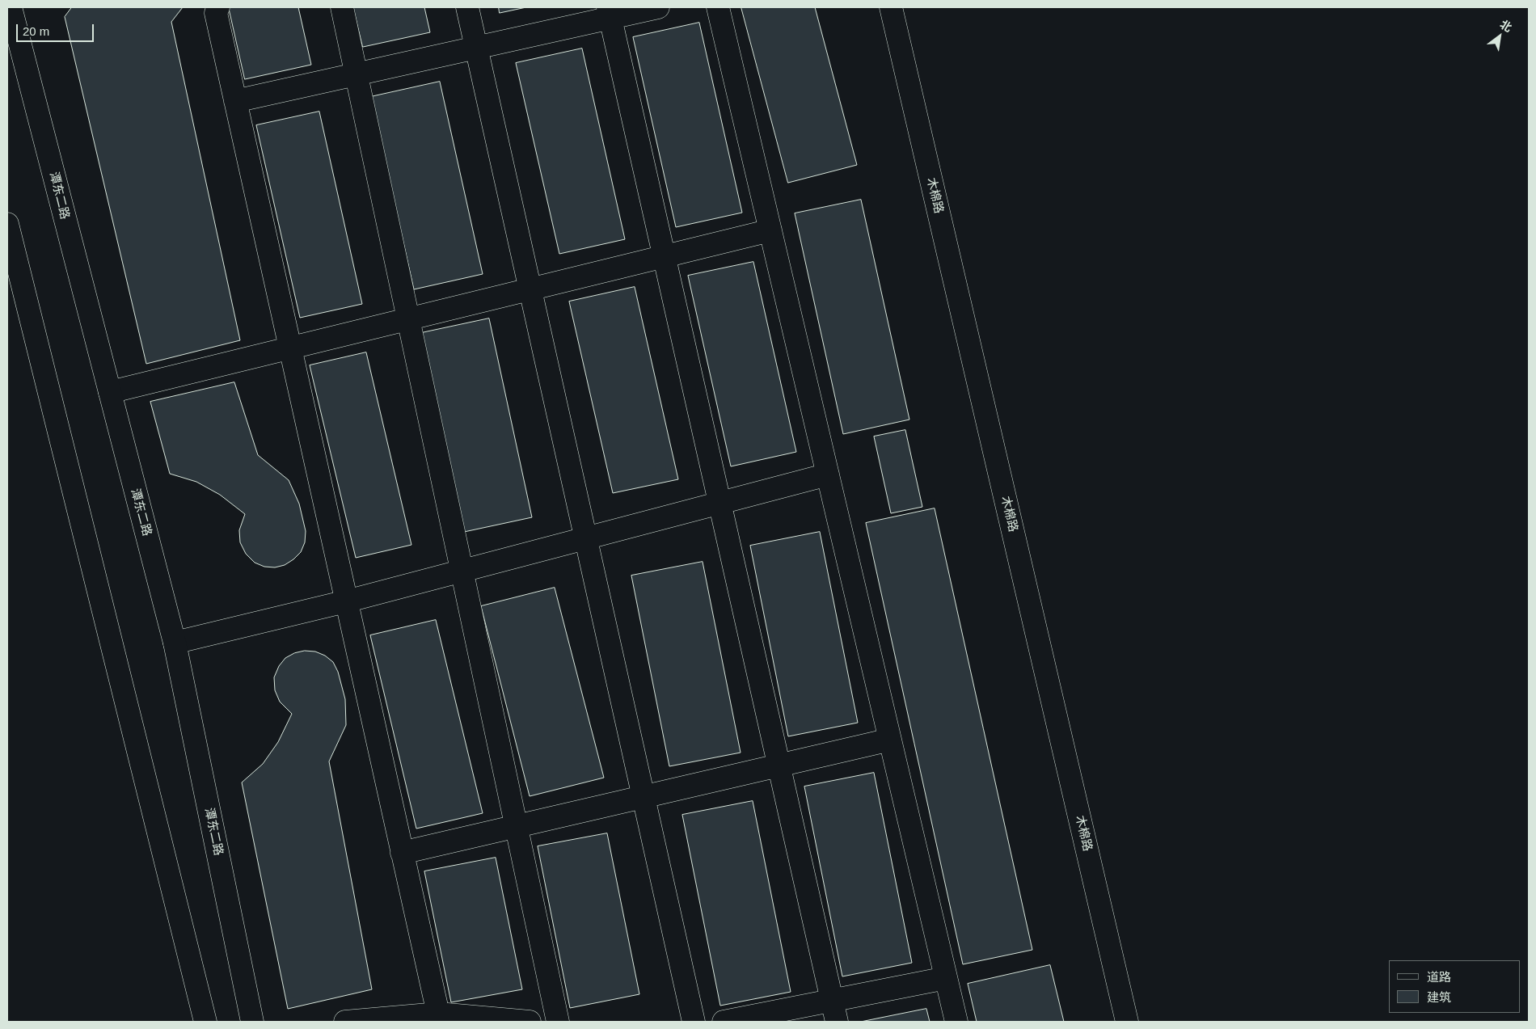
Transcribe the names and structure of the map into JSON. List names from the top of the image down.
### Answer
{
  "streets": {
    "main road": ["潭东二路", "木棉路"]
  },
  "legend": ["道路", "建筑"],
  "scale_bar": "20 m",
  "north": "top right"
}
